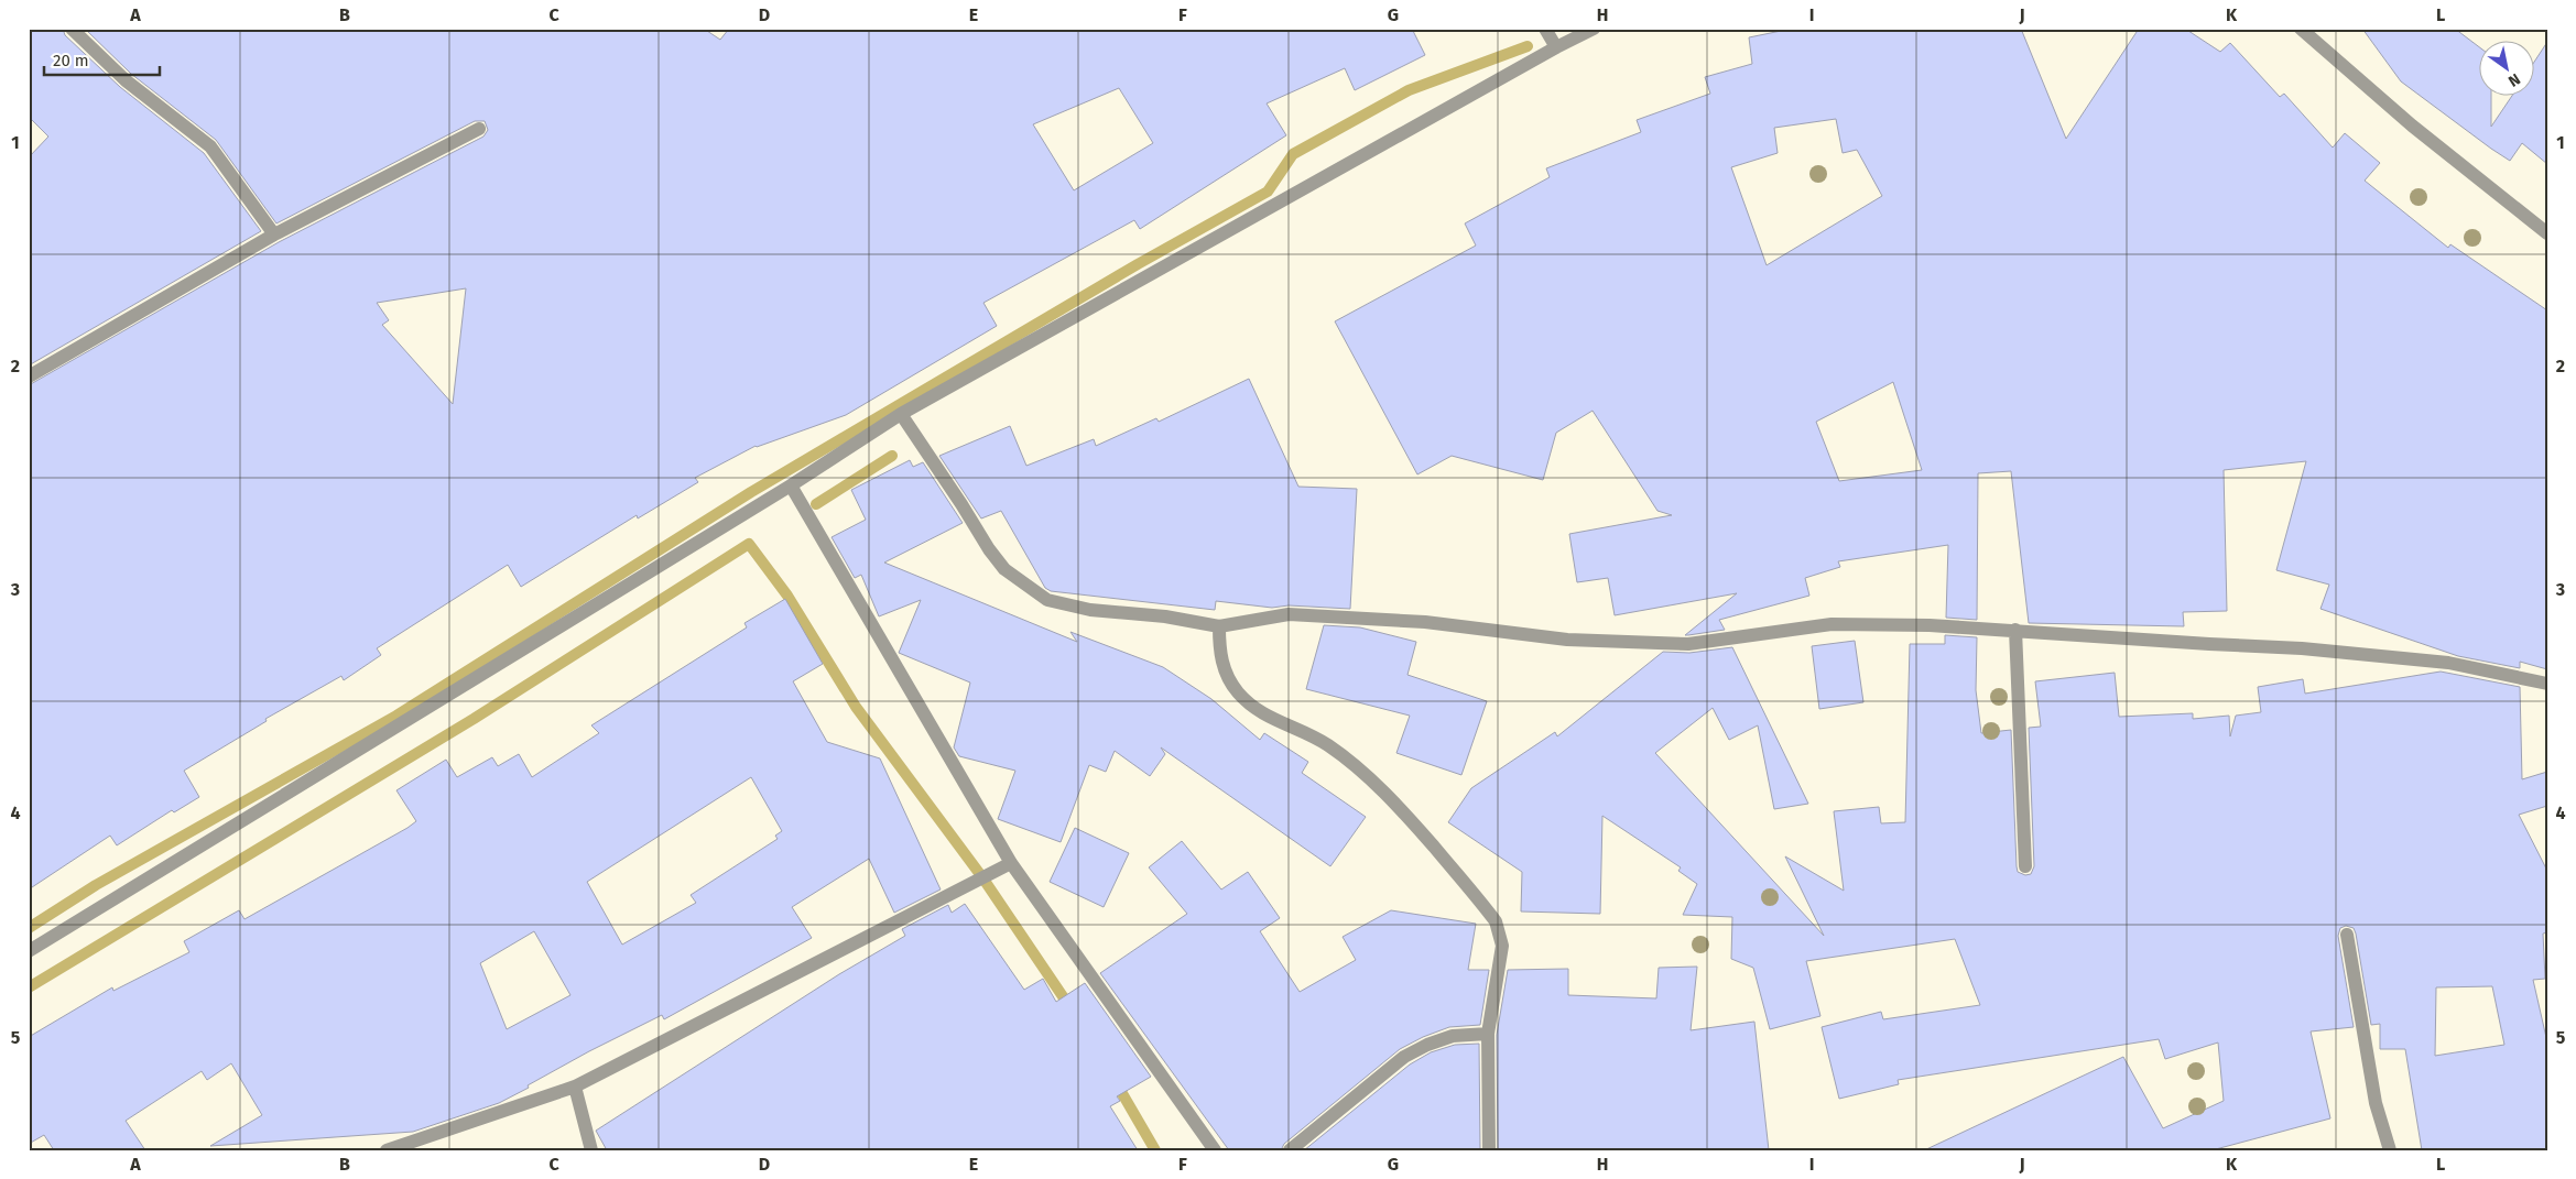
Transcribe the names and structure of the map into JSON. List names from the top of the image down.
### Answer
{
  "scale_bar": "20 m",
  "north": "bottom right",
  "grid": {
    "columns": [
      "A",
      "B",
      "C",
      "D",
      "E",
      "F",
      "G",
      "H",
      "I",
      "J",
      "K",
      "L"
    ],
    "rows": [
      "1",
      "2",
      "3",
      "4",
      "5"
    ]
  }
}
